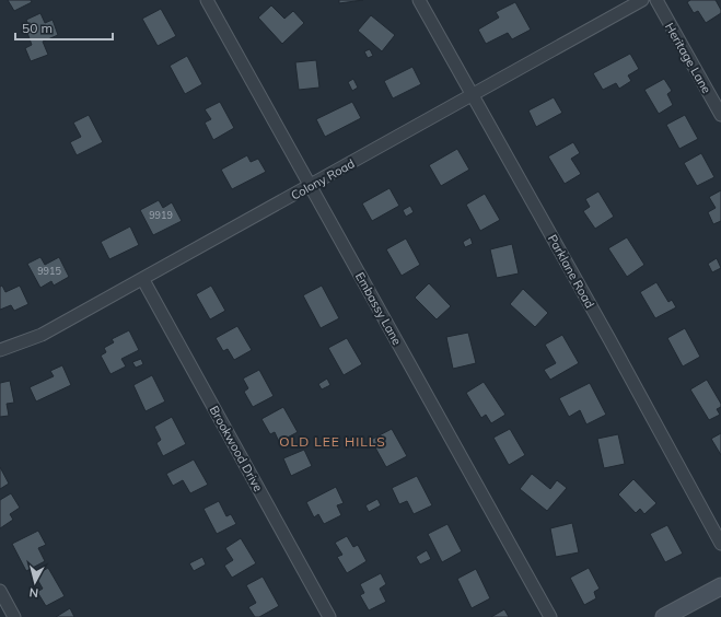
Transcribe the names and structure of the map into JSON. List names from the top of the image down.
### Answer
{
  "streets": {
    "street": [
      "Heritage Lane",
      "Colony Road",
      "Parklane Road",
      "Embassy Lane",
      "Brookwood Drive"
    ]
  },
  "crossings": [
    ["Colony Road", "Parklane Road"],
    ["Colony Road", "Embassy Lane"],
    ["Colony Road", "Brookwood Drive"]
  ],
  "districts": ["OLD LEE HILLS"],
  "house_numbers": ["9919", "9915"],
  "scale_bar": "50 m",
  "north": "bottom"
}
